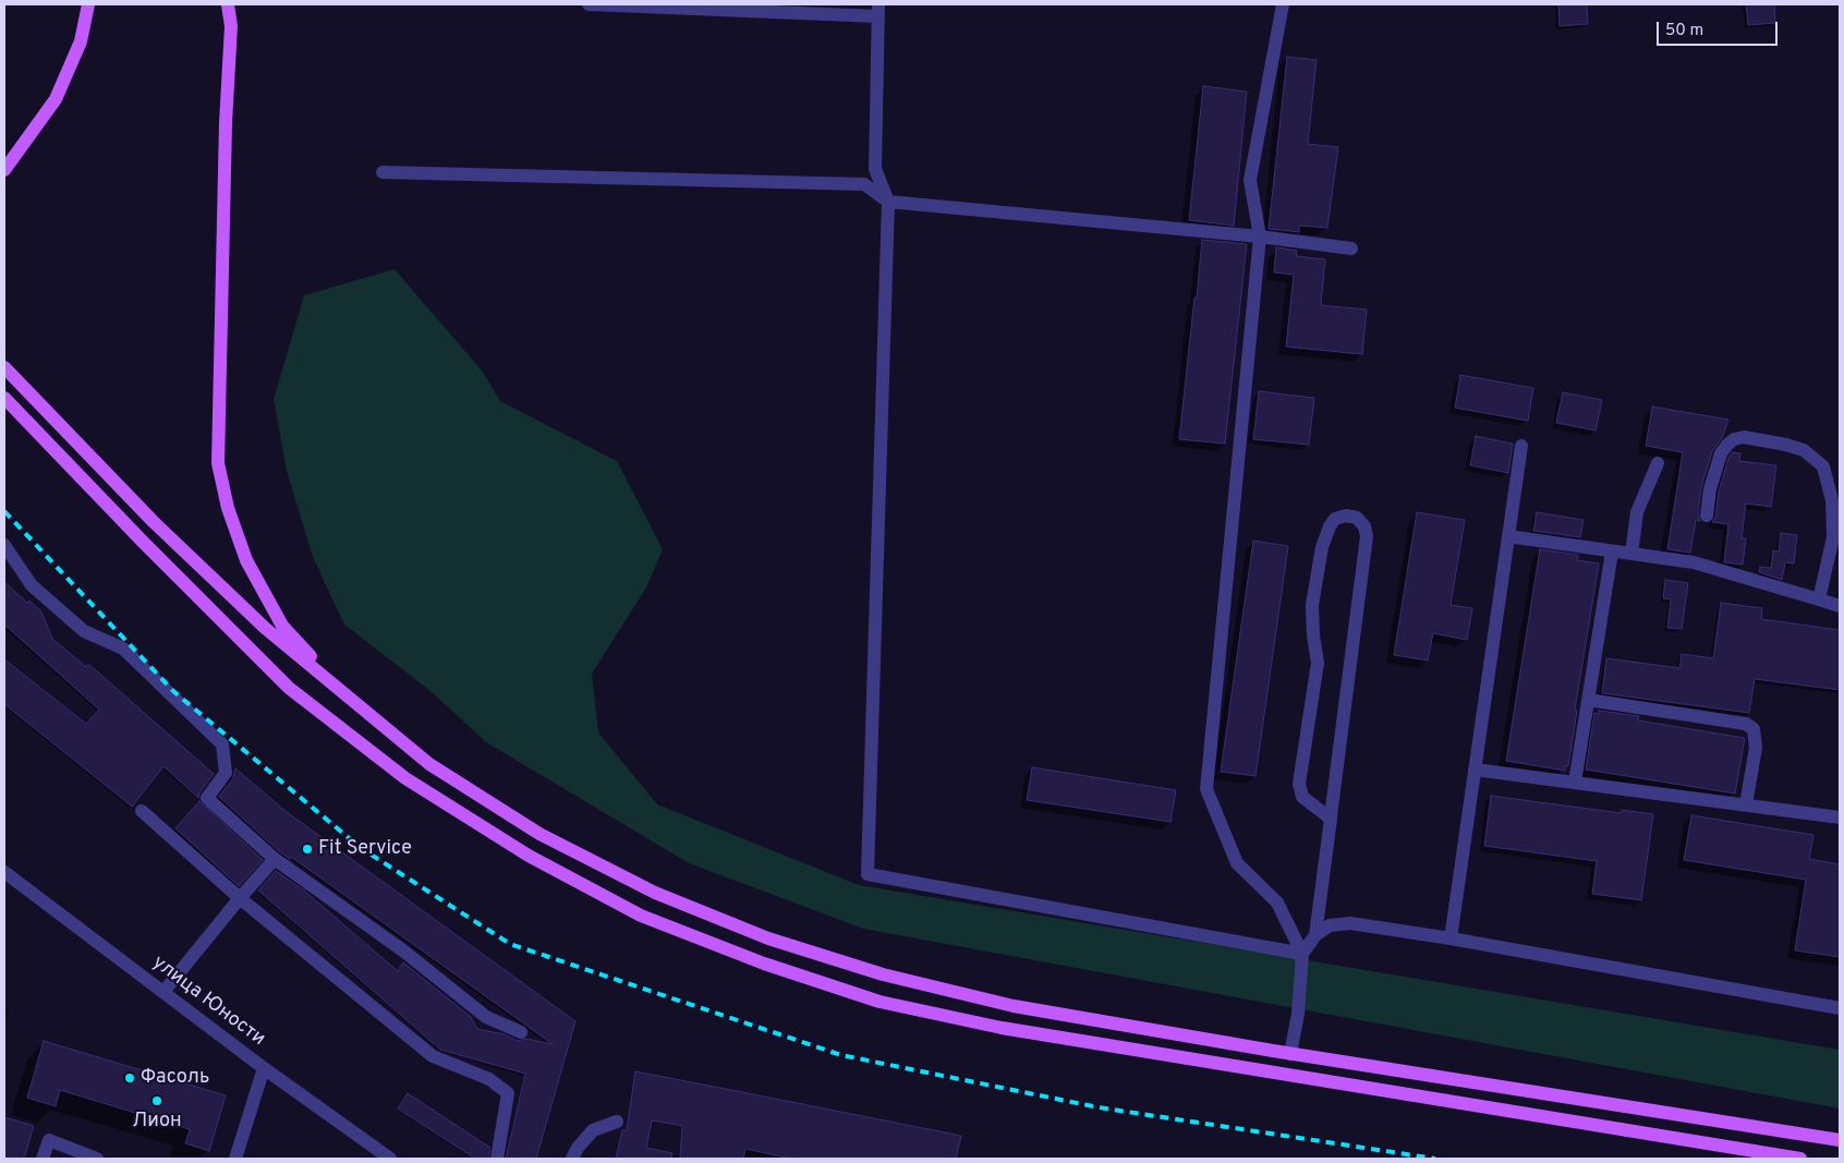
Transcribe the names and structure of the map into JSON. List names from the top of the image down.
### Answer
{
  "streets": {
    "street": ["улица Юности"]
  },
  "places": ["Fit Service", "Фасоль", "Лион"],
  "scale_bar": "50 m"
}
